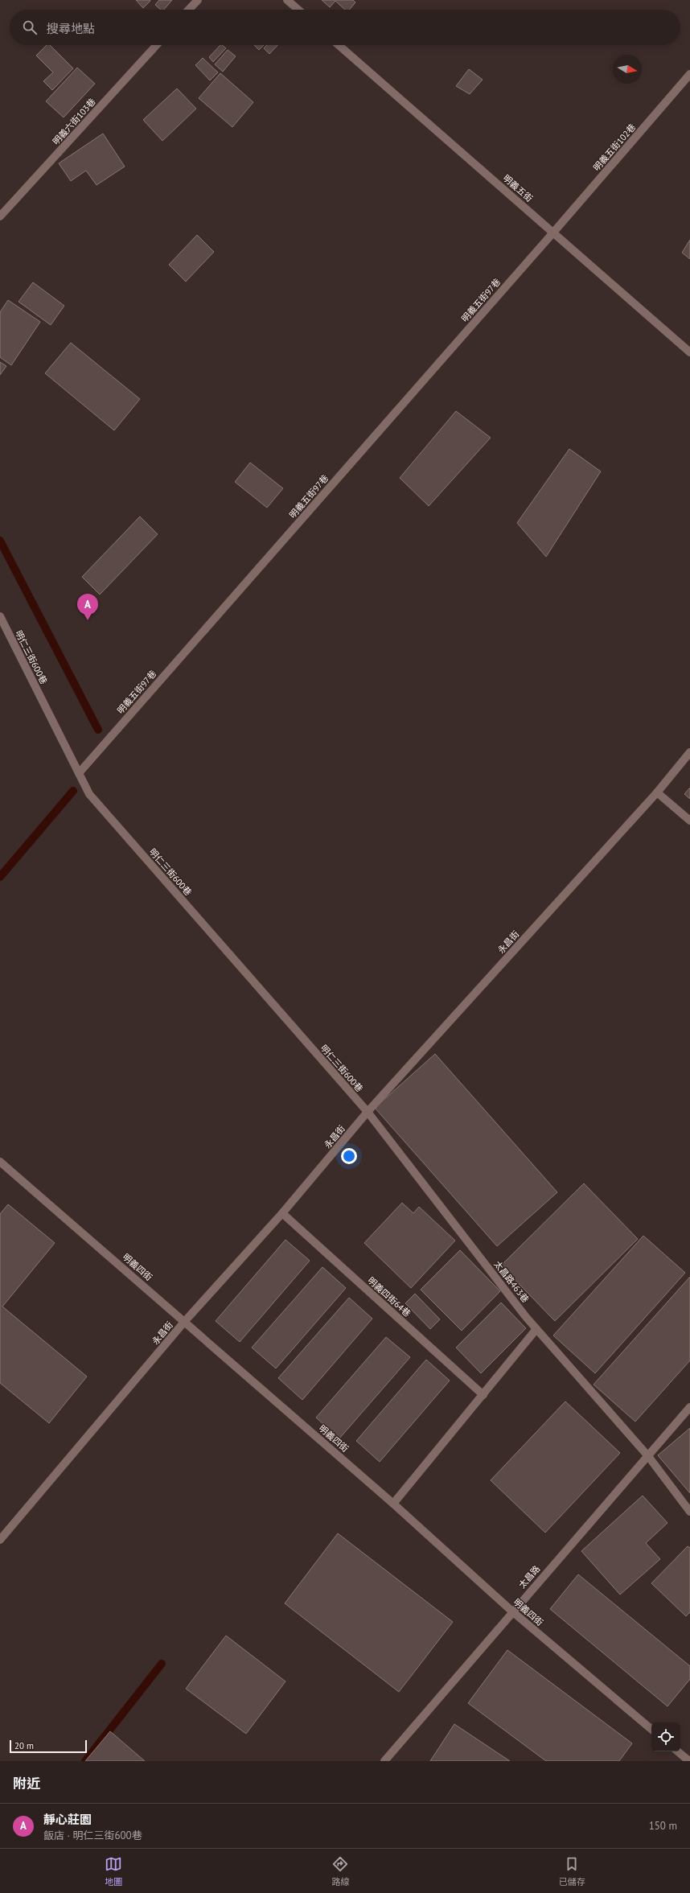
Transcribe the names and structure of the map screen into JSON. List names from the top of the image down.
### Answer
{
  "streets": {
    "street": [
      "明義六街103巷",
      "明義五街102巷",
      "明義五街",
      "明義五街97巷",
      "明仁三街600巷",
      "永昌街",
      "明義四街",
      "太昌路463巷",
      "明義四街64巷",
      "太昌路"
    ]
  },
  "crossings": [
    ["明義五街102巷", "明義五街"],
    ["明義五街102巷", "明義五街97巷"],
    ["明義五街", "明義五街97巷"],
    ["明義五街97巷", "明仁三街600巷"],
    ["明仁三街600巷", "永昌街"],
    ["明仁三街600巷", "太昌路463巷"],
    ["永昌街", "明義四街"],
    ["永昌街", "太昌路463巷"],
    ["永昌街", "明義四街64巷"],
    ["明義四街", "太昌路"],
    ["太昌路463巷", "太昌路"]
  ],
  "scale_bar": "20 m",
  "north": "right",
  "page": {
    "search": "搜尋地點",
    "pins": "A",
    "scale": "20 m",
    "heading": "附近",
    "list": [
      {
        "mark": "A",
        "name": "靜心莊園",
        "note": "飯店 · 明仁三街600巷",
        "value": "150 m"
      }
    ],
    "nav": ["地圖", "路線", "已儲存"]
  }
}
